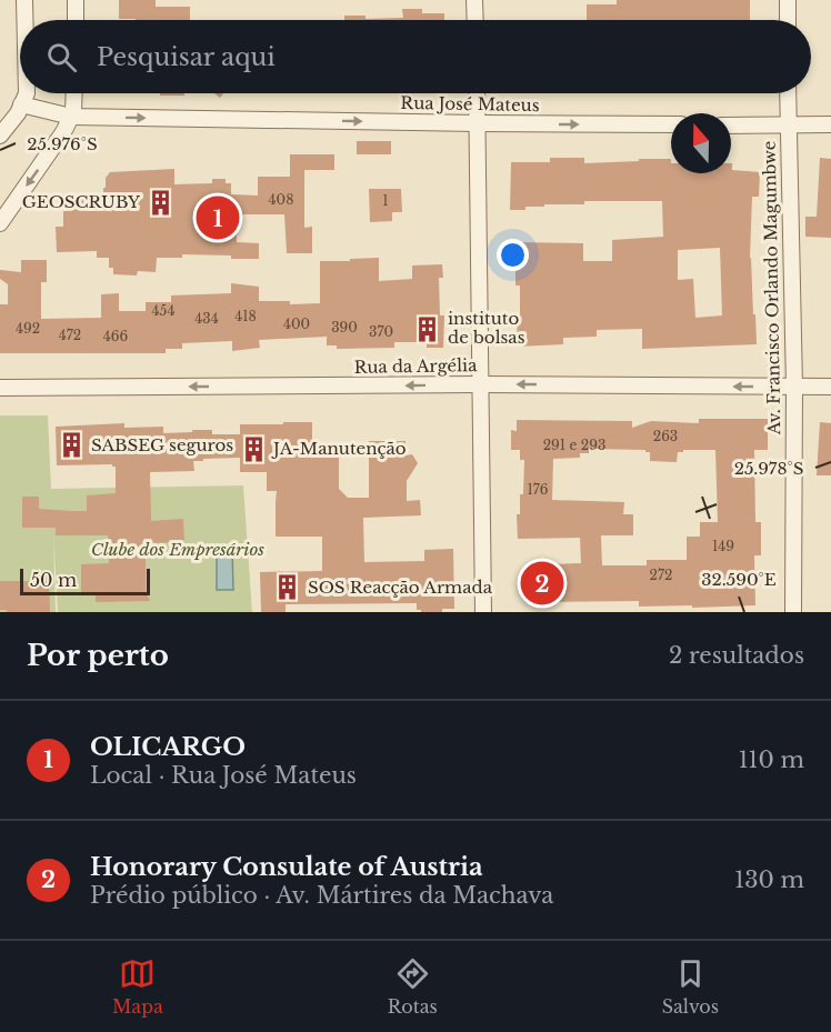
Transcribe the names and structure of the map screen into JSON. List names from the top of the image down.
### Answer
{
  "streets": {
    "street": ["Rua José Mateus", "Av. Francisco Orlando Magumbwe", "Rua da Argélia"]
  },
  "crossings": [
    ["Av. Francisco Orlando Magumbwe", "Rua da Argélia"]
  ],
  "one_way": ["Rua José Mateus", "Rua da Argélia"],
  "parks": ["Clube dos Empresários"],
  "places": {
    "building": [
      "GEOSCRUBY",
      "instituto de bolsas",
      "SABSEG seguros",
      "JA-Manutenção",
      "SOS Reacção Armada"
    ]
  },
  "house_numbers": [
    "408",
    "1",
    "454",
    "418",
    "434",
    "400",
    "390",
    "492",
    "370",
    "472",
    "466",
    "263",
    "291 e 293",
    "176",
    "149",
    "272"
  ],
  "scale_bar": "50 m",
  "north": "top",
  "page": {
    "search": "Pesquisar aqui",
    "pins": ["1", "2"],
    "scale": "50 m",
    "heading": ["Por perto", "2 resultados"],
    "list": [
      {
        "mark": "1",
        "name": "OLICARGO",
        "note": "Local · Rua José Mateus",
        "value": "110 m"
      },
      {
        "mark": "2",
        "name": "Honorary Consulate of Austria",
        "note": "Prédio público · Av. Mártires da Machava",
        "value": "130 m"
      }
    ],
    "nav": ["Mapa", "Rotas", "Salvos"]
  },
  "coordinates": ["25.976°S", "25.978°S", "32.590°E"]
}
